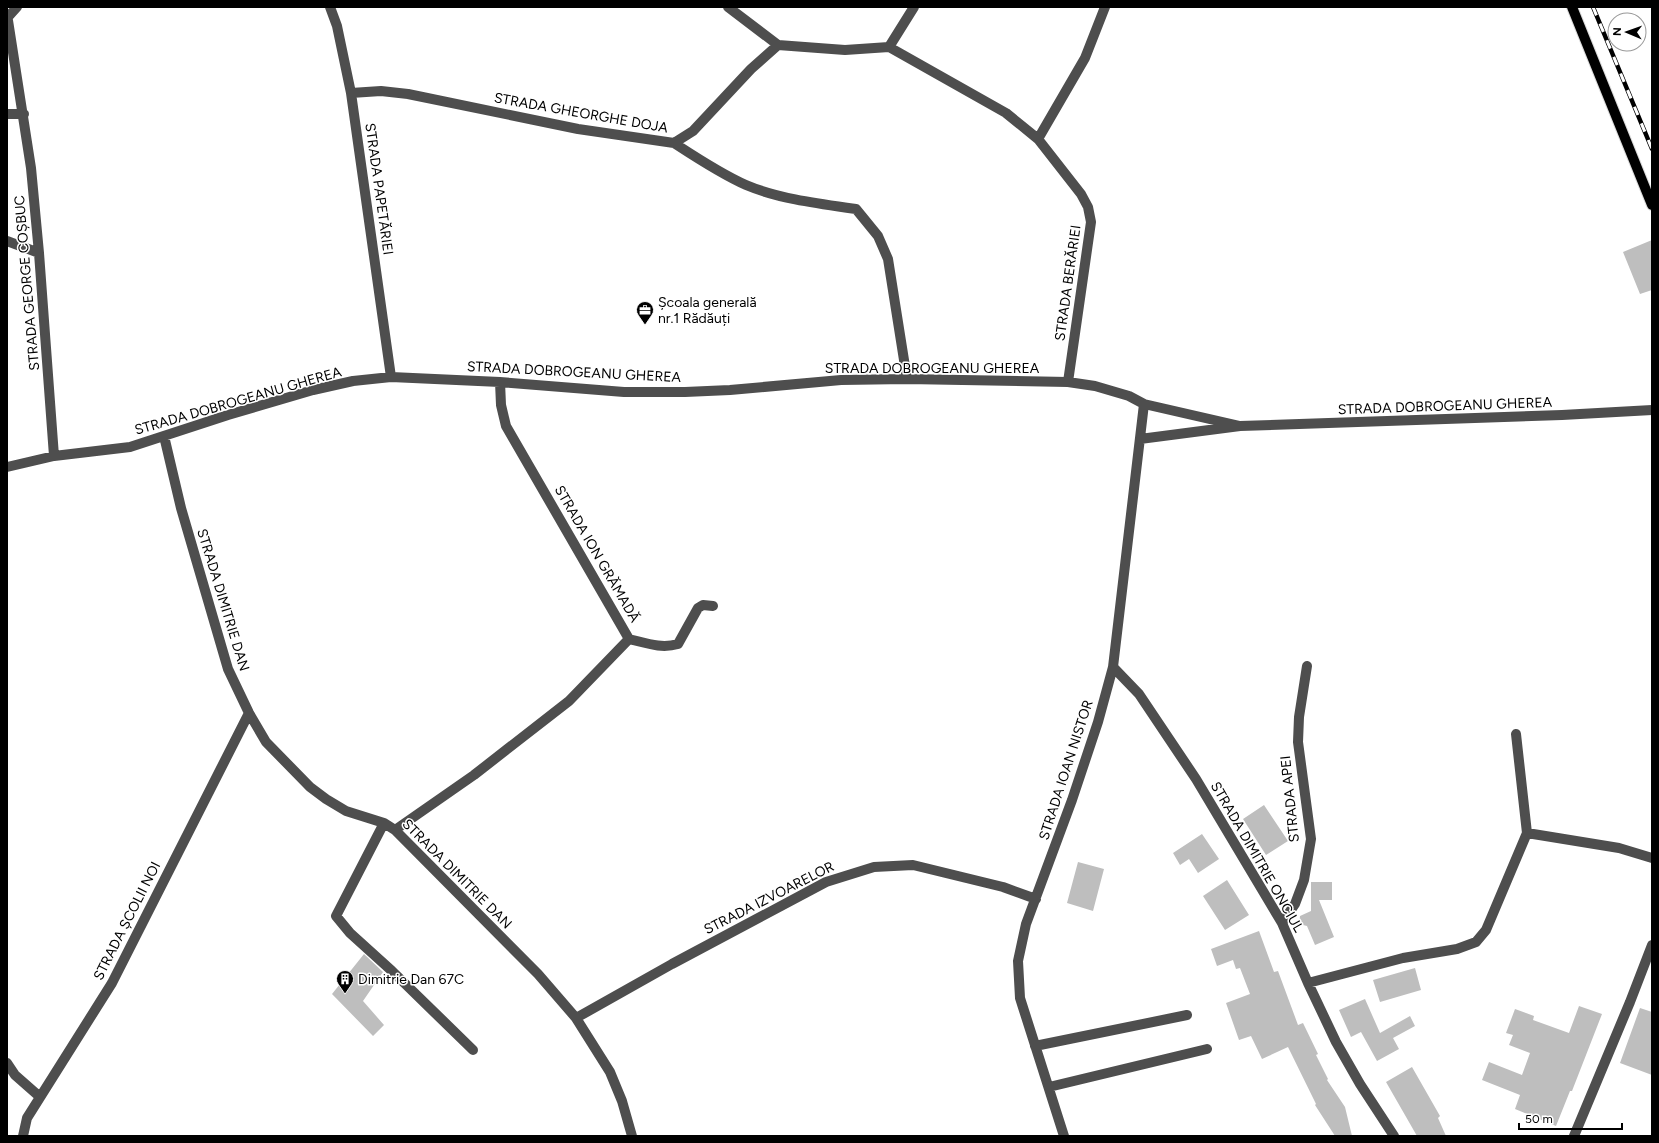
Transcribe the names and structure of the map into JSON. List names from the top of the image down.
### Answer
{
  "streets": {
    "street": [
      "STRADA GHEORGHE DOJA",
      "STRADA PAPETĂRIEI",
      "STRADA GEORGE COȘBUC",
      "STRADA BERĂRIEI",
      "STRADA DOBROGEANU GHEREA",
      "STRADA ION GRĂMADĂ",
      "STRADA DIMITRIE DAN",
      "STRADA IOAN NISTOR",
      "STRADA APEI",
      "STRADA DIMITRIE ONCIUL",
      "STRADA IZVOARELOR",
      "STRADA ȘCOLII NOI"
    ]
  },
  "crossings": [
    ["STRADA GHEORGHE DOJA", "STRADA PAPETĂRIEI"],
    ["STRADA PAPETĂRIEI", "STRADA DOBROGEANU GHEREA"],
    ["STRADA GEORGE COȘBUC", "STRADA DOBROGEANU GHEREA"],
    ["STRADA BERĂRIEI", "STRADA DOBROGEANU GHEREA"],
    ["STRADA DOBROGEANU GHEREA", "STRADA ION GRĂMADĂ"],
    ["STRADA DOBROGEANU GHEREA", "STRADA DIMITRIE DAN"],
    ["STRADA DOBROGEANU GHEREA", "STRADA IOAN NISTOR"],
    ["STRADA ION GRĂMADĂ", "STRADA DIMITRIE DAN"],
    ["STRADA DIMITRIE DAN", "STRADA IZVOARELOR"],
    ["STRADA DIMITRIE DAN", "STRADA ȘCOLII NOI"],
    ["STRADA IOAN NISTOR", "STRADA DIMITRIE ONCIUL"],
    ["STRADA IOAN NISTOR", "STRADA IZVOARELOR"],
    ["STRADA APEI", "STRADA DIMITRIE ONCIUL"]
  ],
  "places": {
    "office": ["Școala generală nr.1 Rădăuți"],
    "building": ["Dimitrie Dan 67C"]
  },
  "scale_bar": "50 m",
  "north": "left"
}
